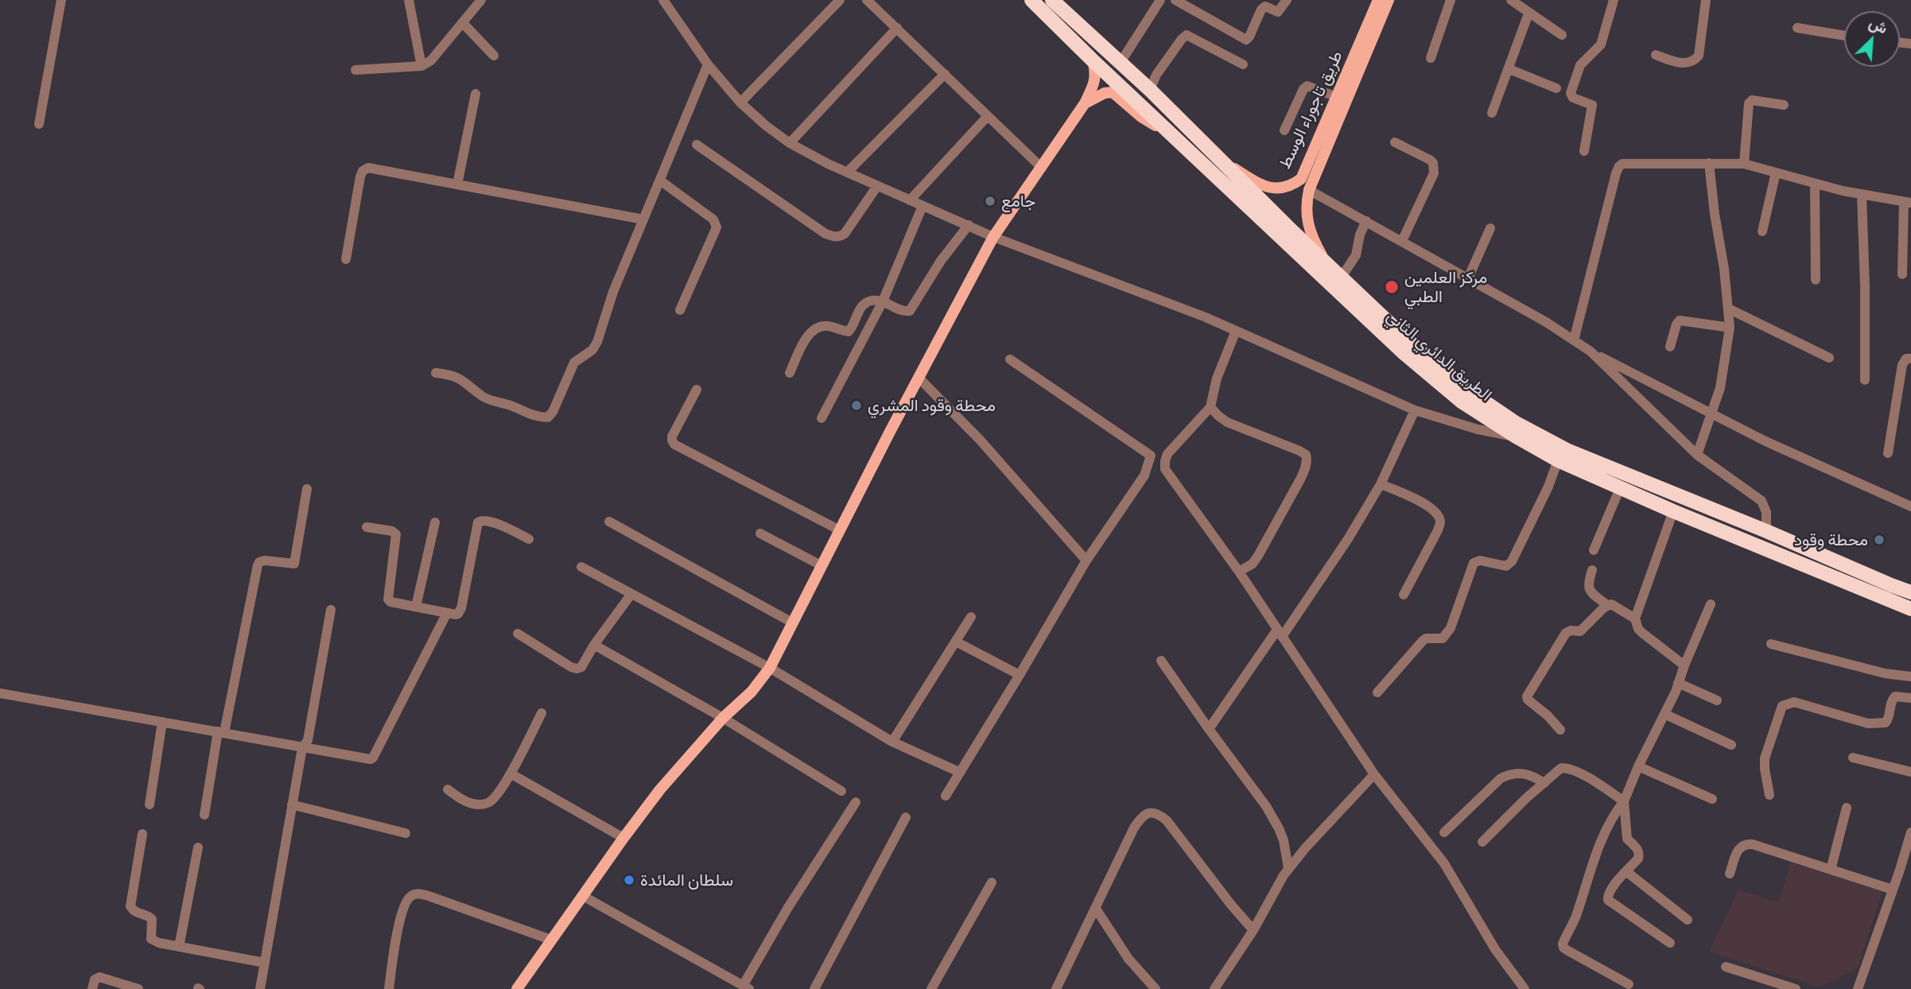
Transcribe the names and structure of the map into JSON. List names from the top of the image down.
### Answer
{
  "streets": {
    "highway": ["الطريق الدائري الثاني"],
    "main road": ["طريق تاجوراء الوسط"]
  },
  "crossings": [
    ["طريق تاجوراء الوسط", "الطريق الدائري الثاني"]
  ],
  "places": [
    "جامع",
    "مركز العلمين الطبي",
    "محطة وقود المشري",
    "محطة وقود",
    "سلطان المائدة"
  ],
  "north": "top right"
}
